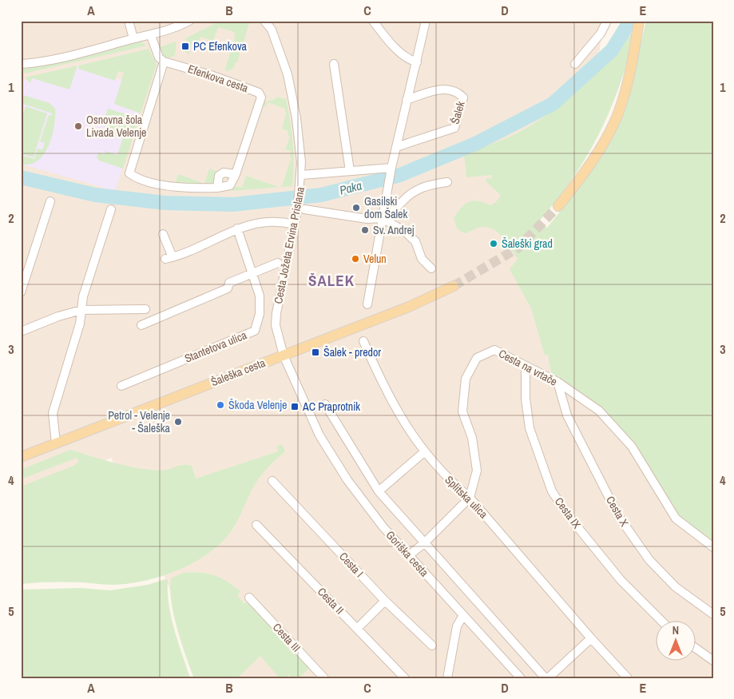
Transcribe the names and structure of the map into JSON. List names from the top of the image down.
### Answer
{
  "streets": {
    "main road": ["Šaleška cesta"],
    "street": [
      "Efenkova cesta",
      "Šalek",
      "Cesta Jožeta Ervina Prislana",
      "Stantetova ulica",
      "Cesta na vrtače",
      "Splitska ulica",
      "Cesta X",
      "Cesta IX",
      "Goriška cesta",
      "Cesta I",
      "Cesta II",
      "Cesta III"
    ]
  },
  "crossings": [
    ["Cesta Jožeta Ervina Prislana", "Šaleška cesta"],
    ["Cesta Jožeta Ervina Prislana", "Goriška cesta"],
    ["Cesta na vrtače", "Splitska ulica"],
    ["Cesta na vrtače", "Cesta X"],
    ["Cesta na vrtače", "Cesta IX"]
  ],
  "districts": ["ŠALEK"],
  "water": ["Paka"],
  "places": {
    "transit": ["PC Efenkova", "Šalek - predor", "AC Praprotnik"],
    "other": [
      "Osnovna šola Livada Velenje",
      "Gasilski dom Šalek",
      "Sv. Andrej",
      "Šaleški grad",
      "Velun",
      "Škoda Velenje",
      "Petrol - Velenje - Šaleška"
    ]
  },
  "north": "top",
  "grid": {
    "columns": [
      "A",
      "B",
      "C",
      "D",
      "E"
    ],
    "rows": [
      "1",
      "2",
      "3",
      "4",
      "5"
    ]
  }
}
